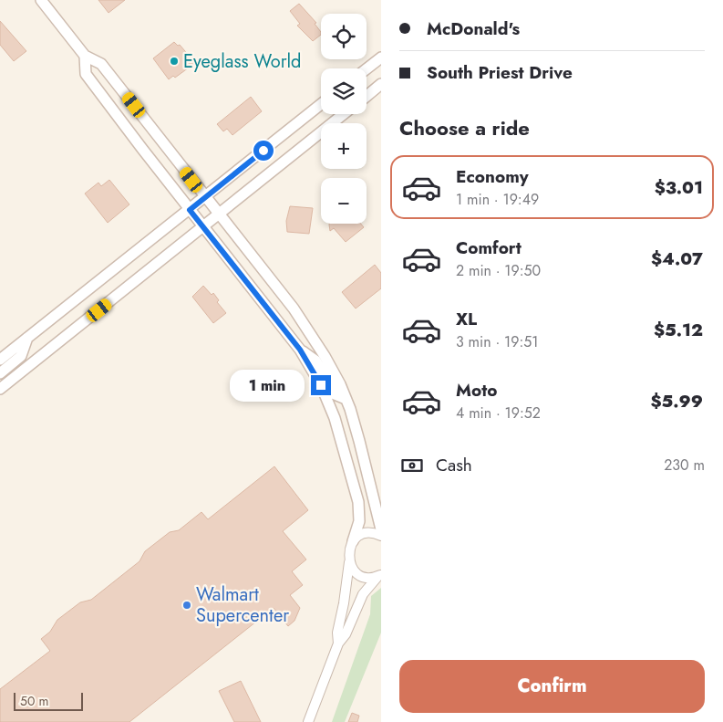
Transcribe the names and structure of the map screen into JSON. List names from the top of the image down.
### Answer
{
  "places": ["Eyeglass World", "Walmart Supercenter"],
  "scale_bar": "50 m",
  "page": {
    "banner": ["McDonald's", "South Priest Drive"],
    "map_buttons": ["+", "−"],
    "heading": "Choose a ride",
    "list": [
      {
        "name": "Economy",
        "note": "1 min · 19:49",
        "value": "$3.01"
      },
      {
        "name": "Comfort",
        "note": "2 min · 19:50",
        "value": "$4.07"
      },
      {
        "name": "XL",
        "note": "3 min · 19:51",
        "value": "$5.12"
      },
      {
        "name": "Moto",
        "note": "4 min · 19:52",
        "value": "$5.99"
      }
    ],
    "bubble": "1 min",
    "pay": ["Cash", "230 m"],
    "buttons": "Confirm",
    "scale": "50 m"
  }
}
